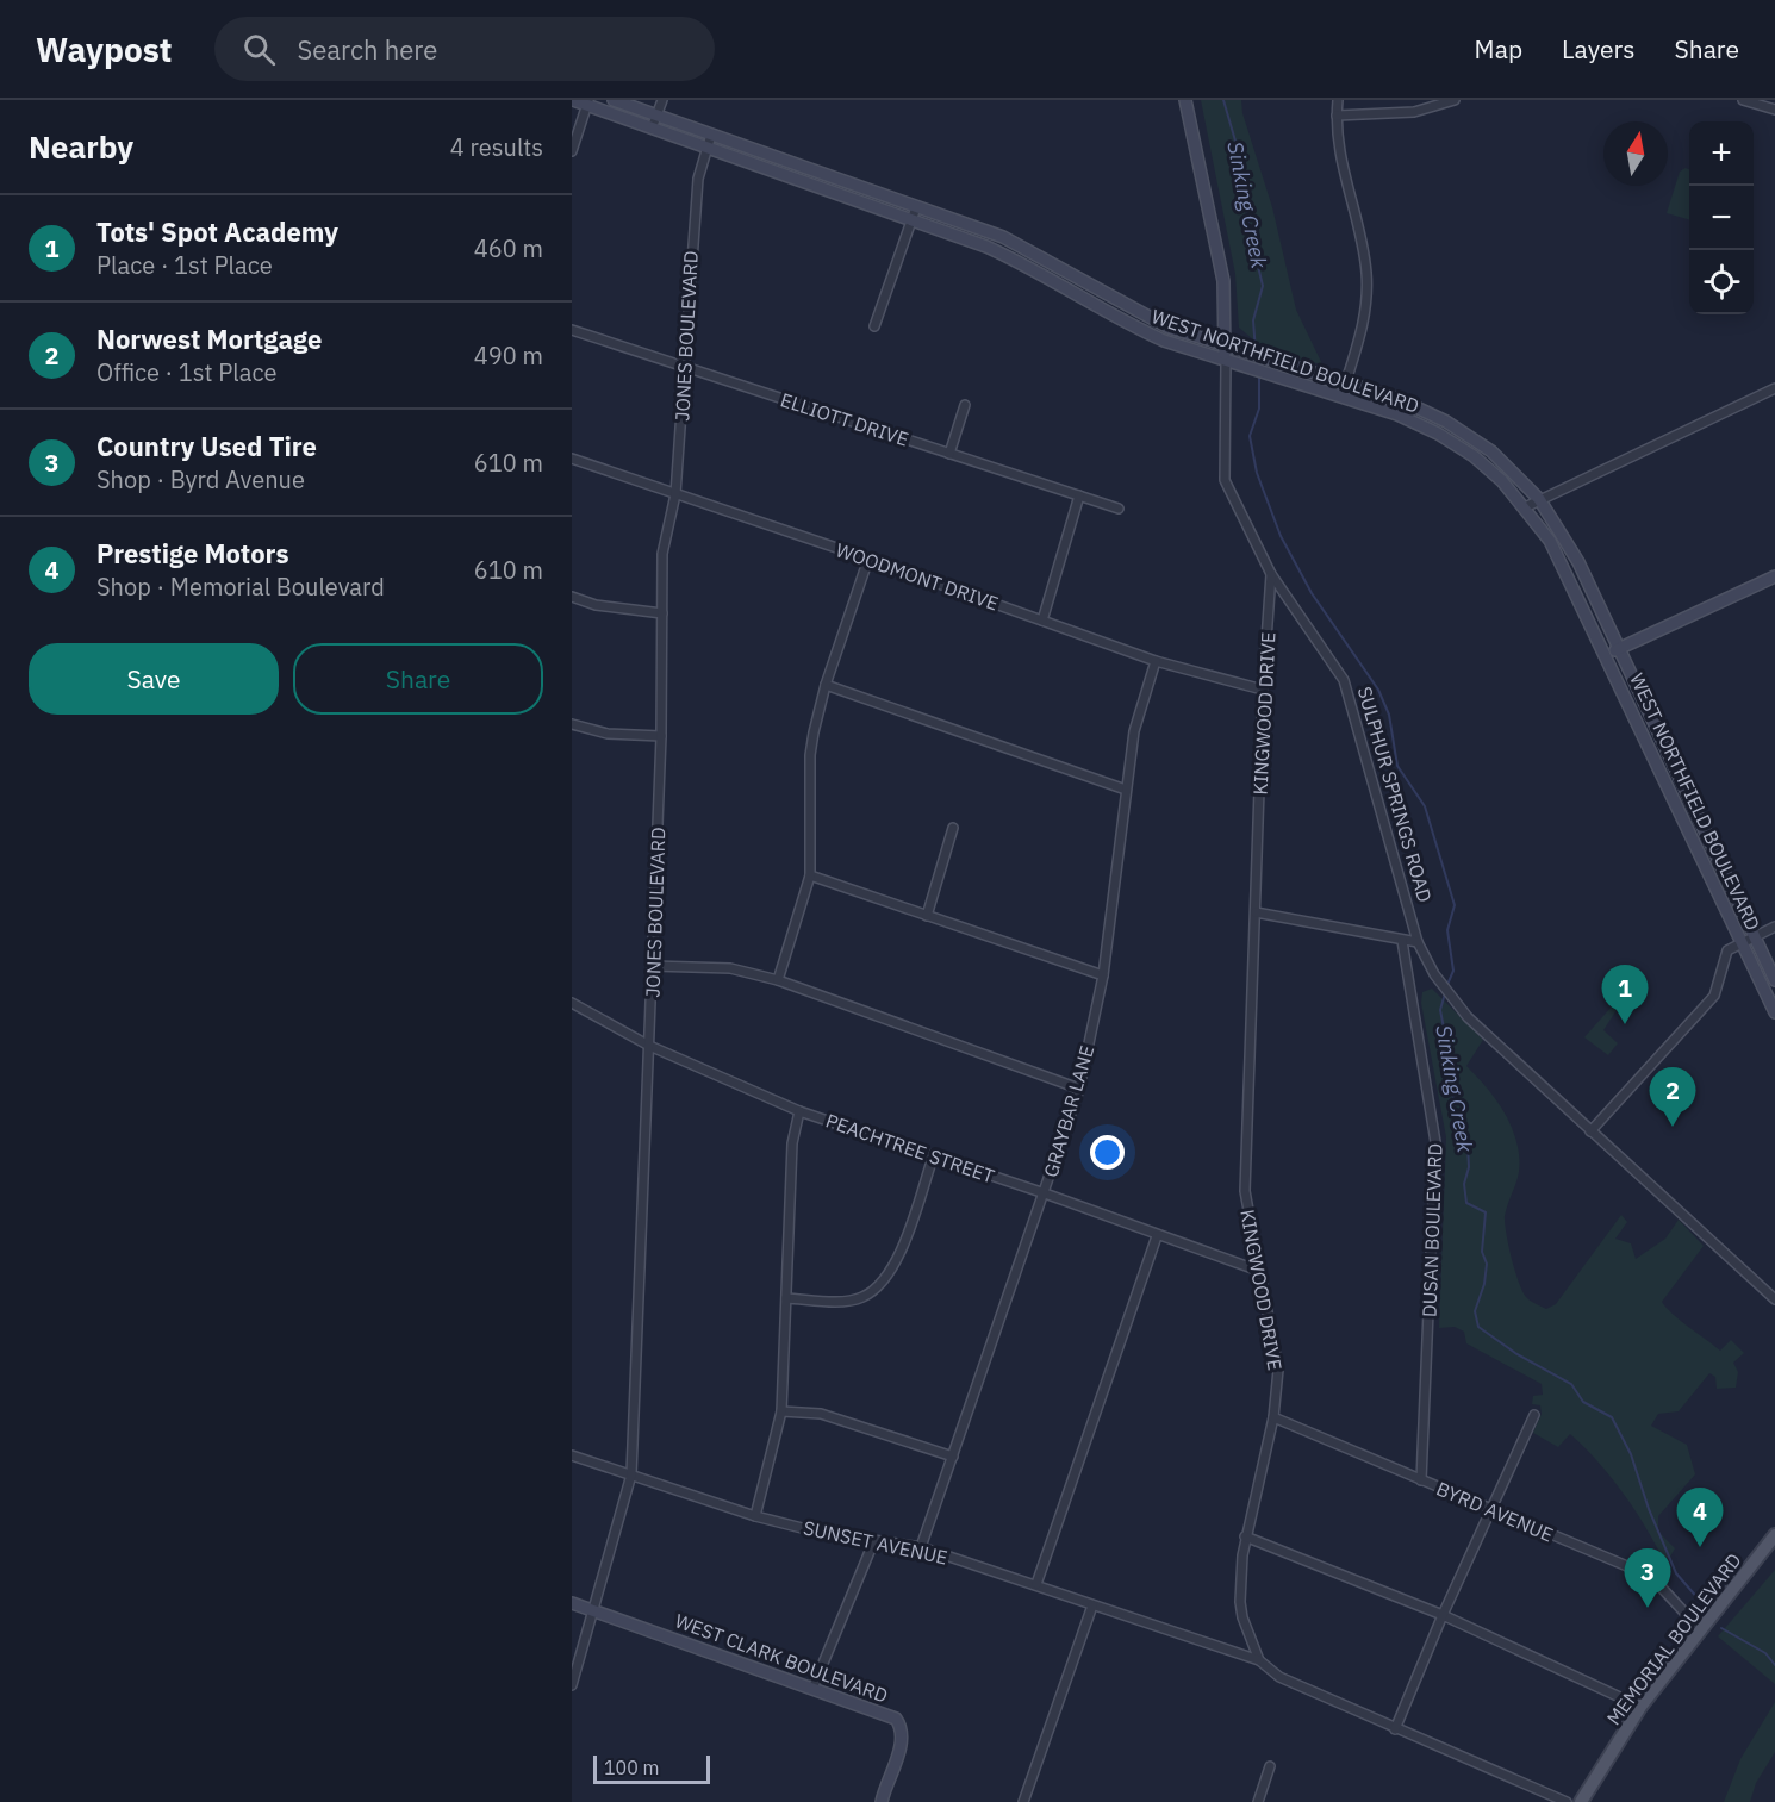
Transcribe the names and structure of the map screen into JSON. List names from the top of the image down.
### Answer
{
  "streets": {
    "main road": [
      "WEST NORTHFIELD BOULEVARD",
      "SULPHUR SPRINGS ROAD",
      "MEMORIAL BOULEVARD",
      "WEST CLARK BOULEVARD"
    ],
    "street": [
      "JONES BOULEVARD",
      "ELLIOTT DRIVE",
      "WOODMONT DRIVE",
      "KINGWOOD DRIVE",
      "GRAYBAR LANE",
      "PEACHTREE STREET",
      "DUSAN BOULEVARD",
      "BYRD AVENUE",
      "SUNSET AVENUE"
    ]
  },
  "crossings": [
    ["JONES BOULEVARD", "WEST NORTHFIELD BOULEVARD"],
    ["JONES BOULEVARD", "ELLIOTT DRIVE"],
    ["JONES BOULEVARD", "WOODMONT DRIVE"],
    ["JONES BOULEVARD", "PEACHTREE STREET"],
    ["JONES BOULEVARD", "SUNSET AVENUE"],
    ["JONES BOULEVARD", "WEST CLARK BOULEVARD"],
    ["WEST NORTHFIELD BOULEVARD", "SULPHUR SPRINGS ROAD"],
    ["WOODMONT DRIVE", "KINGWOOD DRIVE"],
    ["WOODMONT DRIVE", "GRAYBAR LANE"],
    ["KINGWOOD DRIVE", "SULPHUR SPRINGS ROAD"],
    ["KINGWOOD DRIVE", "PEACHTREE STREET"],
    ["KINGWOOD DRIVE", "BYRD AVENUE"],
    ["KINGWOOD DRIVE", "SUNSET AVENUE"],
    ["GRAYBAR LANE", "PEACHTREE STREET"],
    ["GRAYBAR LANE", "SUNSET AVENUE"],
    ["DUSAN BOULEVARD", "BYRD AVENUE"],
    ["BYRD AVENUE", "MEMORIAL BOULEVARD"]
  ],
  "water": ["Sinking Creek"],
  "scale_bar": "100 m",
  "north": "top",
  "page": {
    "header": "Waypost",
    "search": "Search here",
    "nav": ["Map", "Layers", "Share"],
    "heading": ["Nearby", "4 results"],
    "map_buttons": ["+", "−"],
    "list": [
      {
        "mark": "1",
        "name": "Tots' Spot Academy",
        "note": "Place · 1st Place",
        "value": "460 m"
      },
      {
        "mark": "2",
        "name": "Norwest Mortgage",
        "note": "Office · 1st Place",
        "value": "490 m"
      },
      {
        "mark": "3",
        "name": "Country Used Tire",
        "note": "Shop · Byrd Avenue",
        "value": "610 m"
      },
      {
        "mark": "4",
        "name": "Prestige Motors",
        "note": "Shop · Memorial Boulevard",
        "value": "610 m"
      }
    ],
    "buttons": ["Save", "Share"],
    "pins": [
      "1",
      "2",
      "4",
      "3"
    ],
    "scale": "100 m"
  }
}
